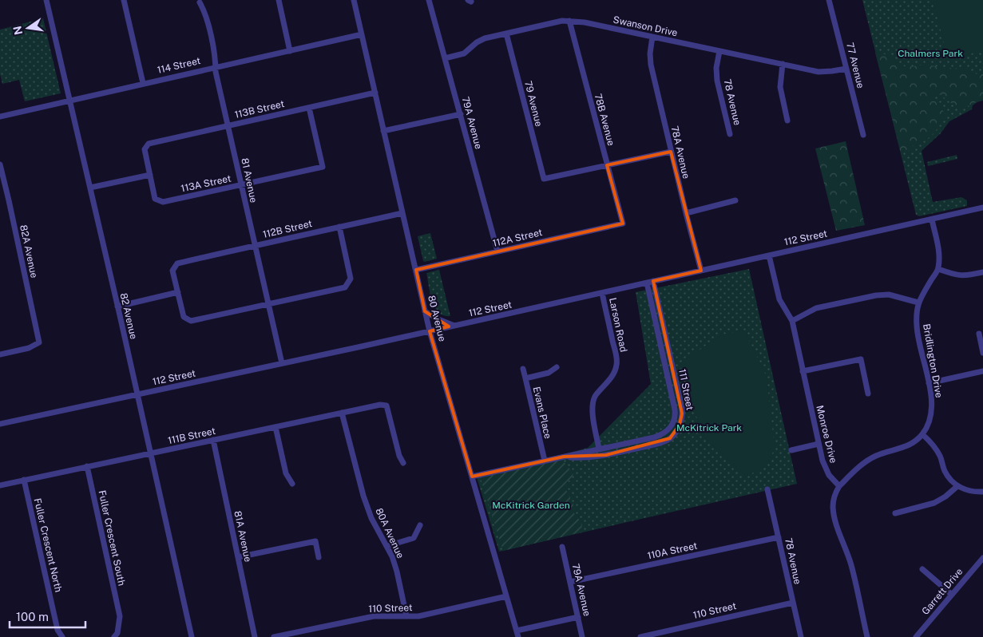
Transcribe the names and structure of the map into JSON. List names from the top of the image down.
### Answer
{
  "streets": {
    "street": [
      "Swanson Drive",
      "114 Street",
      "77 Avenue",
      "78 Avenue",
      "79 Avenue",
      "113B Street",
      "78B Avenue",
      "79A Avenue",
      "78A Avenue",
      "81 Avenue",
      "113A Street",
      "112B Street",
      "112A Street",
      "112 Street",
      "82A Avenue",
      "82 Avenue",
      "80 Avenue",
      "Larson Road",
      "Bridlington Drive",
      "111 Street",
      "Evans Place",
      "Monroe Drive",
      "111B Street",
      "80A Avenue",
      "81A Avenue",
      "Fuller Crescent South",
      "Fuller Crescent North",
      "110A Street",
      "Garrett Drive",
      "110 Street"
    ]
  },
  "crossings": [
    ["Swanson Drive", "77 Avenue"],
    ["Swanson Drive", "78 Avenue"],
    ["Swanson Drive", "79 Avenue"],
    ["Swanson Drive", "78B Avenue"],
    ["Swanson Drive", "79A Avenue"],
    ["Swanson Drive", "78A Avenue"],
    ["114 Street", "81 Avenue"],
    ["114 Street", "82 Avenue"],
    ["114 Street", "80 Avenue"],
    ["78 Avenue", "110A Street"],
    ["78 Avenue", "110 Street"],
    ["79 Avenue", "78B Avenue"],
    ["113B Street", "81 Avenue"],
    ["113B Street", "113A Street"],
    ["113B Street", "80 Avenue"],
    ["78B Avenue", "112A Street"],
    ["79A Avenue", "112A Street"],
    ["79A Avenue", "110A Street"],
    ["78A Avenue", "112 Street"],
    ["81 Avenue", "113A Street"],
    ["81 Avenue", "112B Street"],
    ["81 Avenue", "112 Street"],
    ["112B Street", "80 Avenue"],
    ["112A Street", "80 Avenue"],
    ["112 Street", "82 Avenue"],
    ["112 Street", "80 Avenue"],
    ["112 Street", "Larson Road"],
    ["112 Street", "111 Street"],
    ["112 Street", "Monroe Drive"],
    ["82 Avenue", "111B Street"],
    ["80 Avenue", "111 Street"],
    ["80 Avenue", "110 Street"],
    ["Larson Road", "111 Street"],
    ["111 Street", "Evans Place"],
    ["111B Street", "80A Avenue"],
    ["111B Street", "81A Avenue"],
    ["111B Street", "Fuller Crescent South"],
    ["111B Street", "Fuller Crescent North"],
    ["80A Avenue", "110 Street"]
  ],
  "parks": ["Chalmers Park", "McKitrick Park", "McKitrick Garden"],
  "scale_bar": "100 m",
  "north": "left"
}
